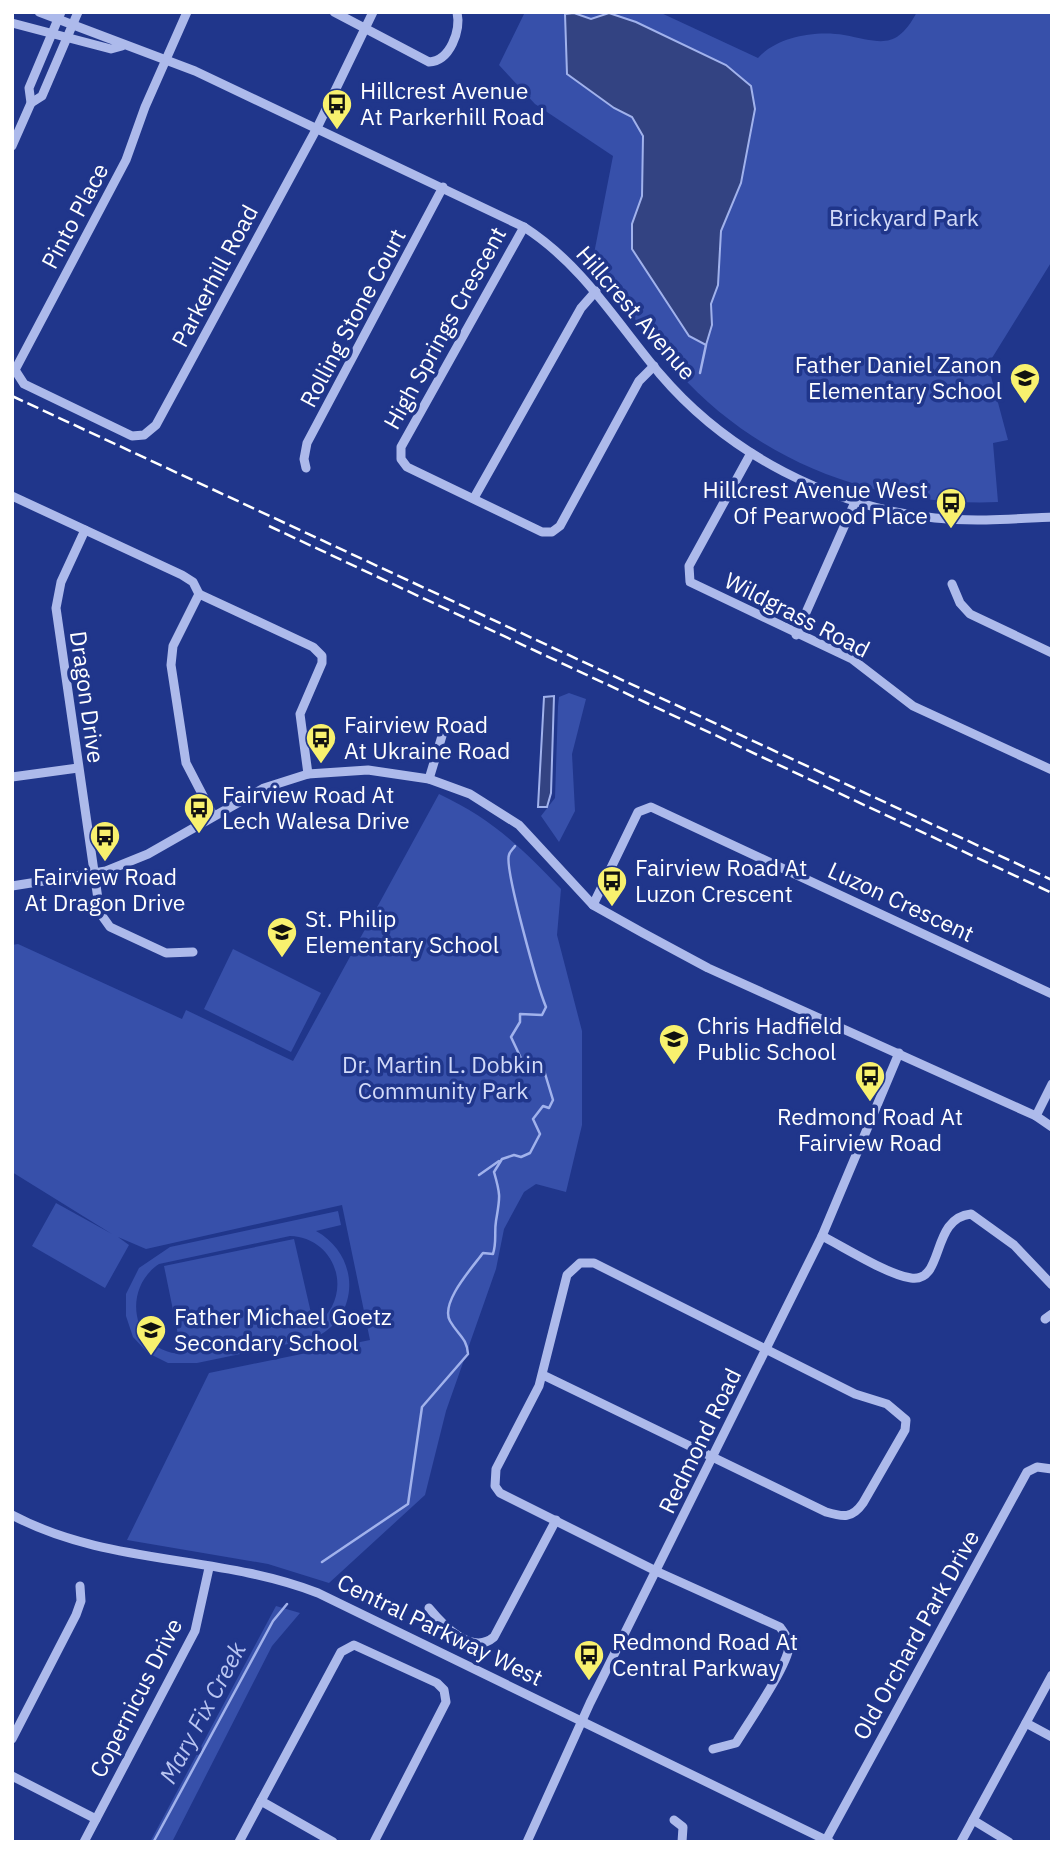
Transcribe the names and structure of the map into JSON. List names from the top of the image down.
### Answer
{
  "streets": {
    "street": [
      "Pinto Place",
      "Parkerhill Road",
      "Hillcrest Avenue",
      "Rolling Stone Court",
      "High Springs Crescent",
      "Wildgrass Road",
      "Dragon Drive",
      "Luzon Crescent",
      "Redmond Road",
      "Central Parkway West",
      "Old Orchard Park Drive",
      "Copernicus Drive"
    ]
  },
  "crossings": [
    ["Pinto Place", "Parkerhill Road"],
    ["Pinto Place", "Hillcrest Avenue"],
    ["Parkerhill Road", "Hillcrest Avenue"],
    ["Hillcrest Avenue", "Rolling Stone Court"],
    ["Hillcrest Avenue", "High Springs Crescent"],
    ["Hillcrest Avenue", "Wildgrass Road"],
    ["Redmond Road", "Central Parkway West"],
    ["Central Parkway West", "Old Orchard Park Drive"],
    ["Central Parkway West", "Copernicus Drive"]
  ],
  "water": ["Mary Fix Creek"],
  "parks": ["Brickyard Park", "Dr. Martin L. Dobkin Community Park"],
  "places": {
    "bus stop": [
      "Hillcrest Avenue At Parkerhill Road",
      "Hillcrest Avenue West Of Pearwood Place",
      "Fairview Road At Ukraine Road",
      "Fairview Road At Lech Walesa Drive",
      "Fairview Road At Dragon Drive",
      "Fairview Road At Luzon Crescent",
      "Redmond Road At Fairview Road",
      "Redmond Road At Central Parkway"
    ],
    "school or university": [
      "Father Daniel Zanon Elementary School",
      "St. Philip Elementary School",
      "Chris Hadfield Public School",
      "Father Michael Goetz Secondary School"
    ]
  }
}
